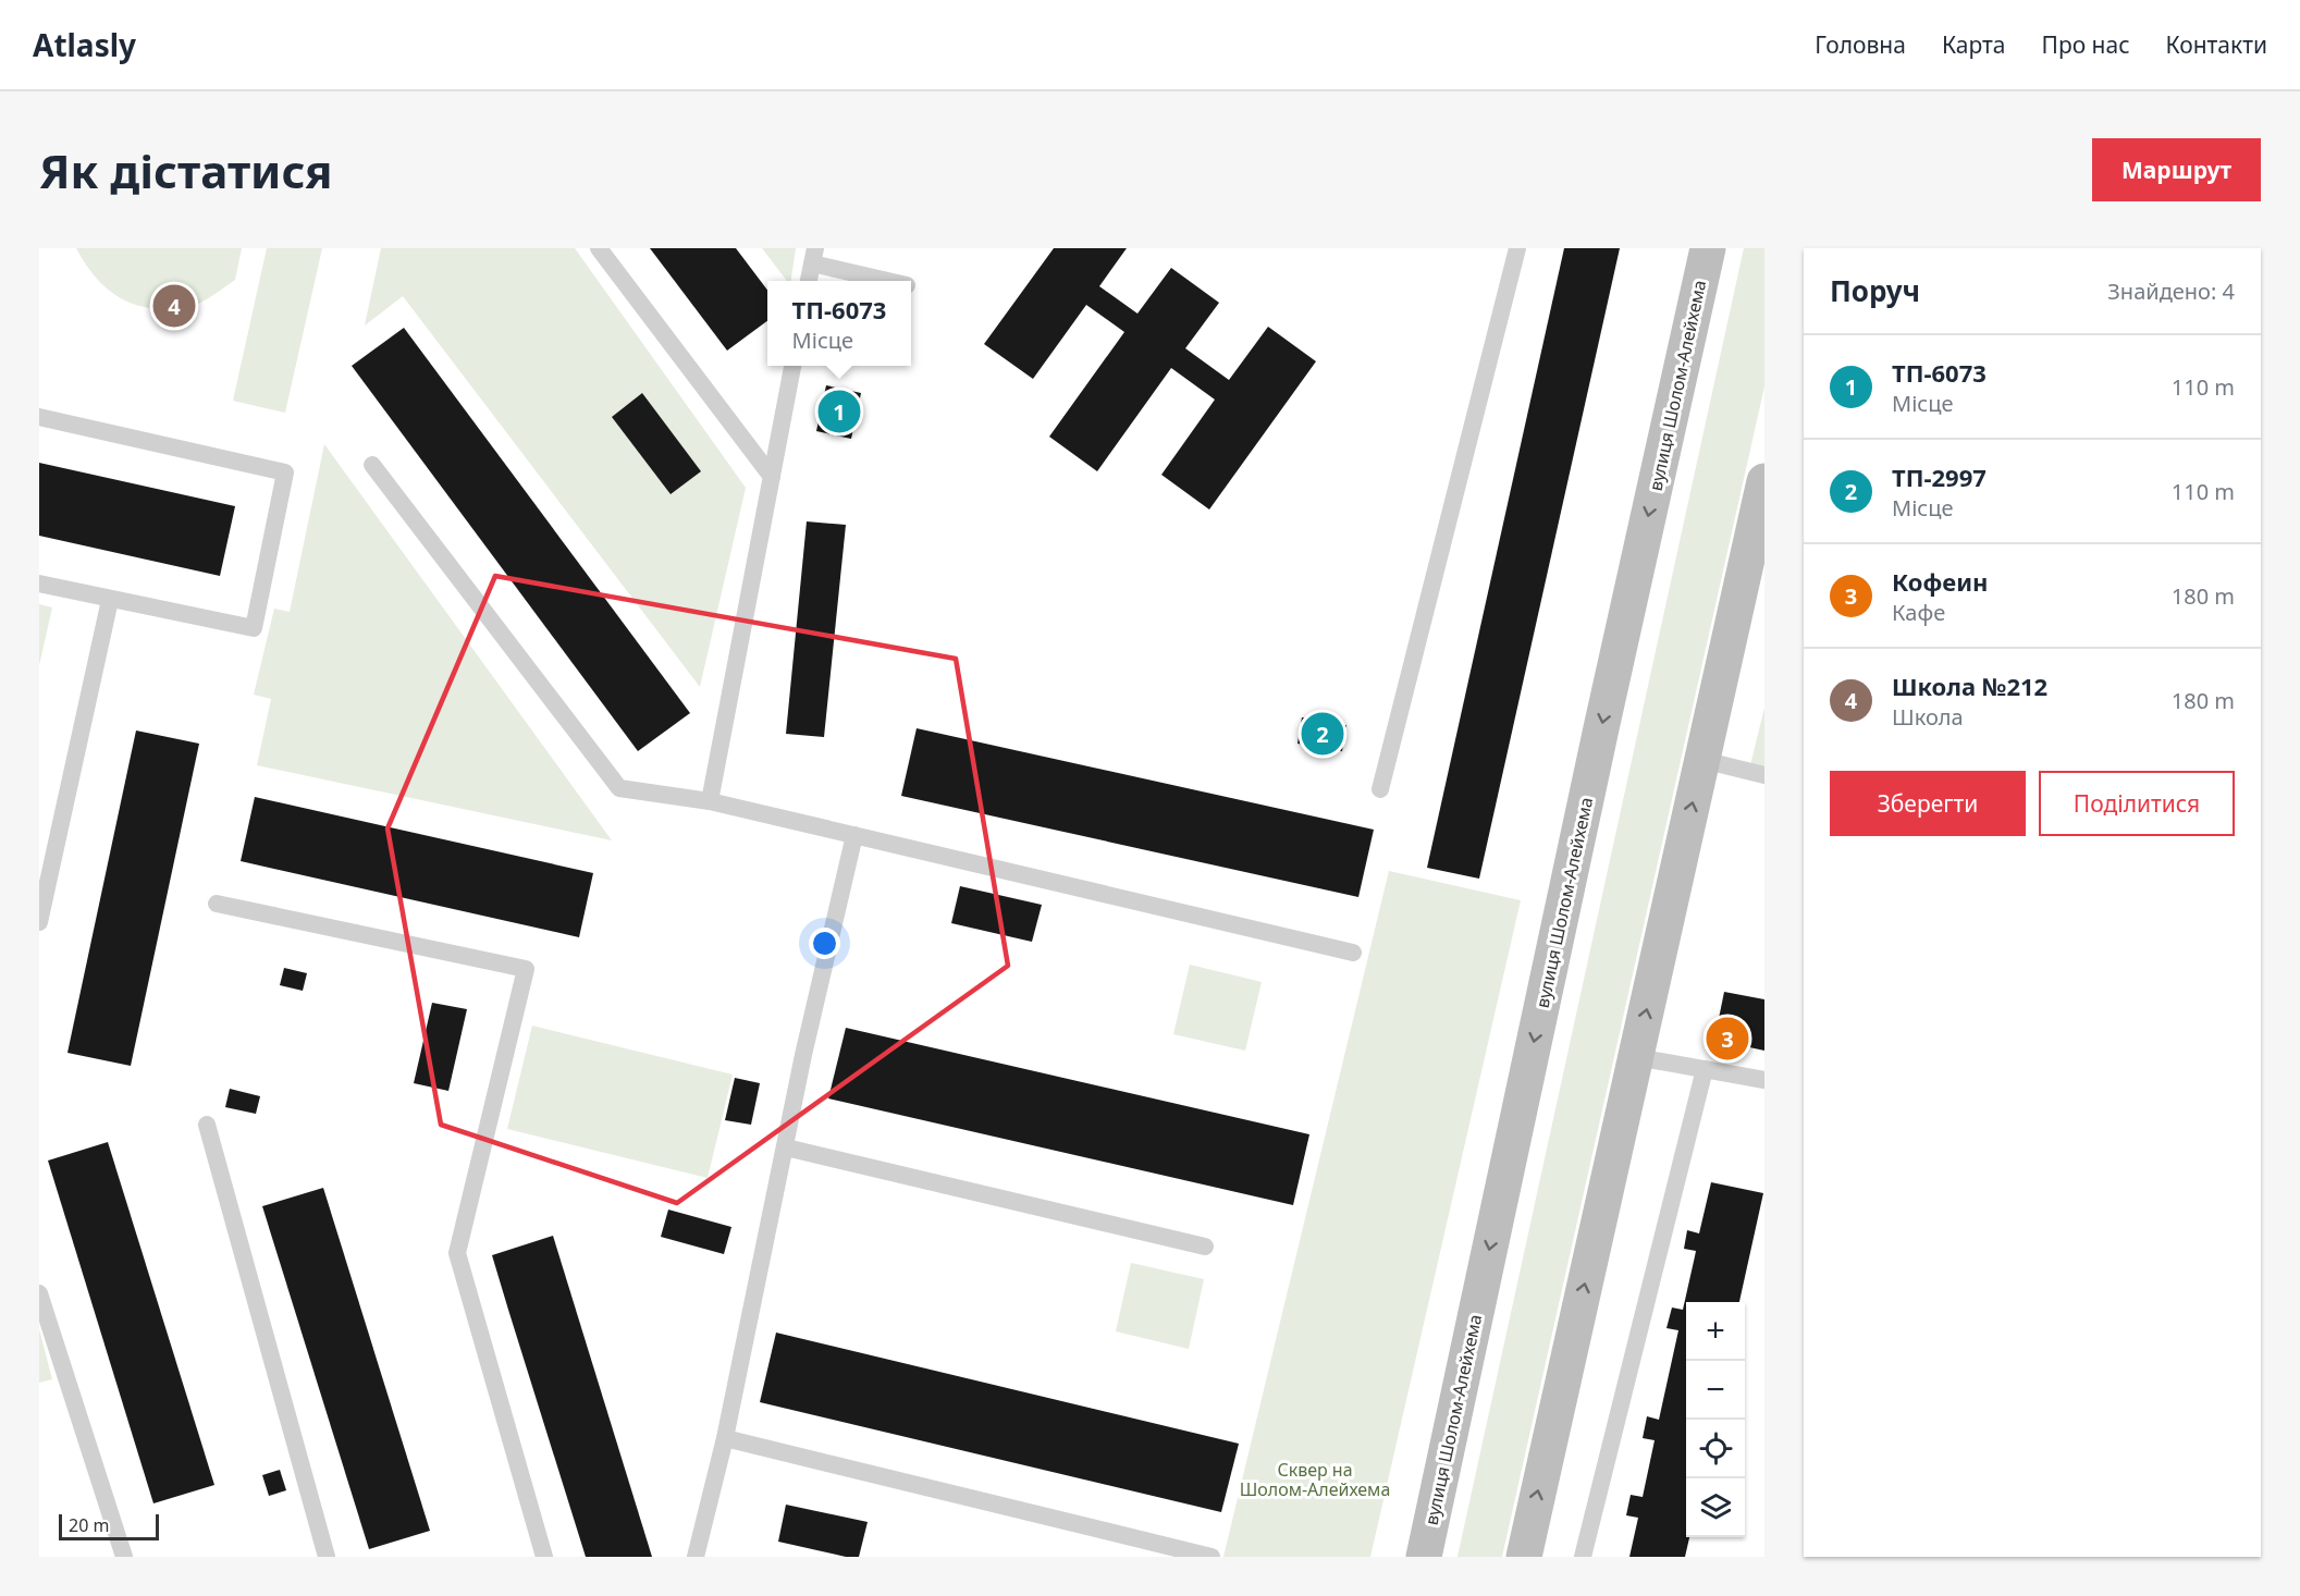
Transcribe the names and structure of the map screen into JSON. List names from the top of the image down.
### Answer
{
  "streets": {
    "street": ["вулиця Шолом-Алейхема"]
  },
  "parks": ["Сквер на Шолом-Алейхема"],
  "scale_bar": "20 m",
  "page": {
    "header": "Atlasly",
    "nav": [
      "Головна",
      "Карта",
      "Про нас",
      "Контакти"
    ],
    "buttons": [
      "Маршрут",
      ["Зберегти", "Поділитися"]
    ],
    "title": "Як дістатися",
    "heading": ["Поруч", "Знайдено: 4"],
    "popup": ["ТП-6073", "Місце"],
    "pins": [
      "4",
      "1",
      "2",
      "3"
    ],
    "list": [
      {
        "mark": "1",
        "name": "ТП-6073",
        "note": "Місце",
        "value": "110 m"
      },
      {
        "mark": "2",
        "name": "ТП-2997",
        "note": "Місце",
        "value": "110 m"
      },
      {
        "mark": "3",
        "name": "Кофеин",
        "note": "Кафе",
        "value": "180 m"
      },
      {
        "mark": "4",
        "name": "Школа №212",
        "note": "Школа",
        "value": "180 m"
      }
    ],
    "map_buttons": ["+", "−"],
    "scale": "20 m"
  }
}
